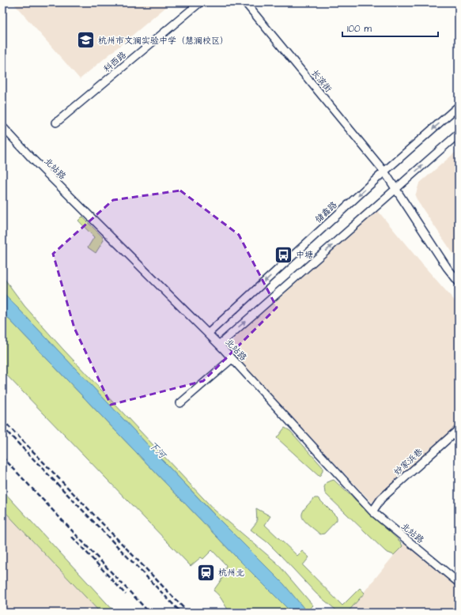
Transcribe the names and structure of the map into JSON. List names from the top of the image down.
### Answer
{
  "streets": {
    "street": [
      "科西路",
      "长滨街",
      "北站路",
      "储鑫路",
      "妙家浜巷"
    ]
  },
  "crossings": [
    ["长滨街", "储鑫路"],
    ["北站路", "储鑫路"],
    ["北站路", "妙家浜巷"]
  ],
  "water": ["下河"],
  "places": {
    "school or university": ["杭州市文澜实验中学（慧澜校区）"],
    "bus stop": ["中塘"],
    "station": ["杭州北"]
  },
  "scale_bar": "100 m"
}
